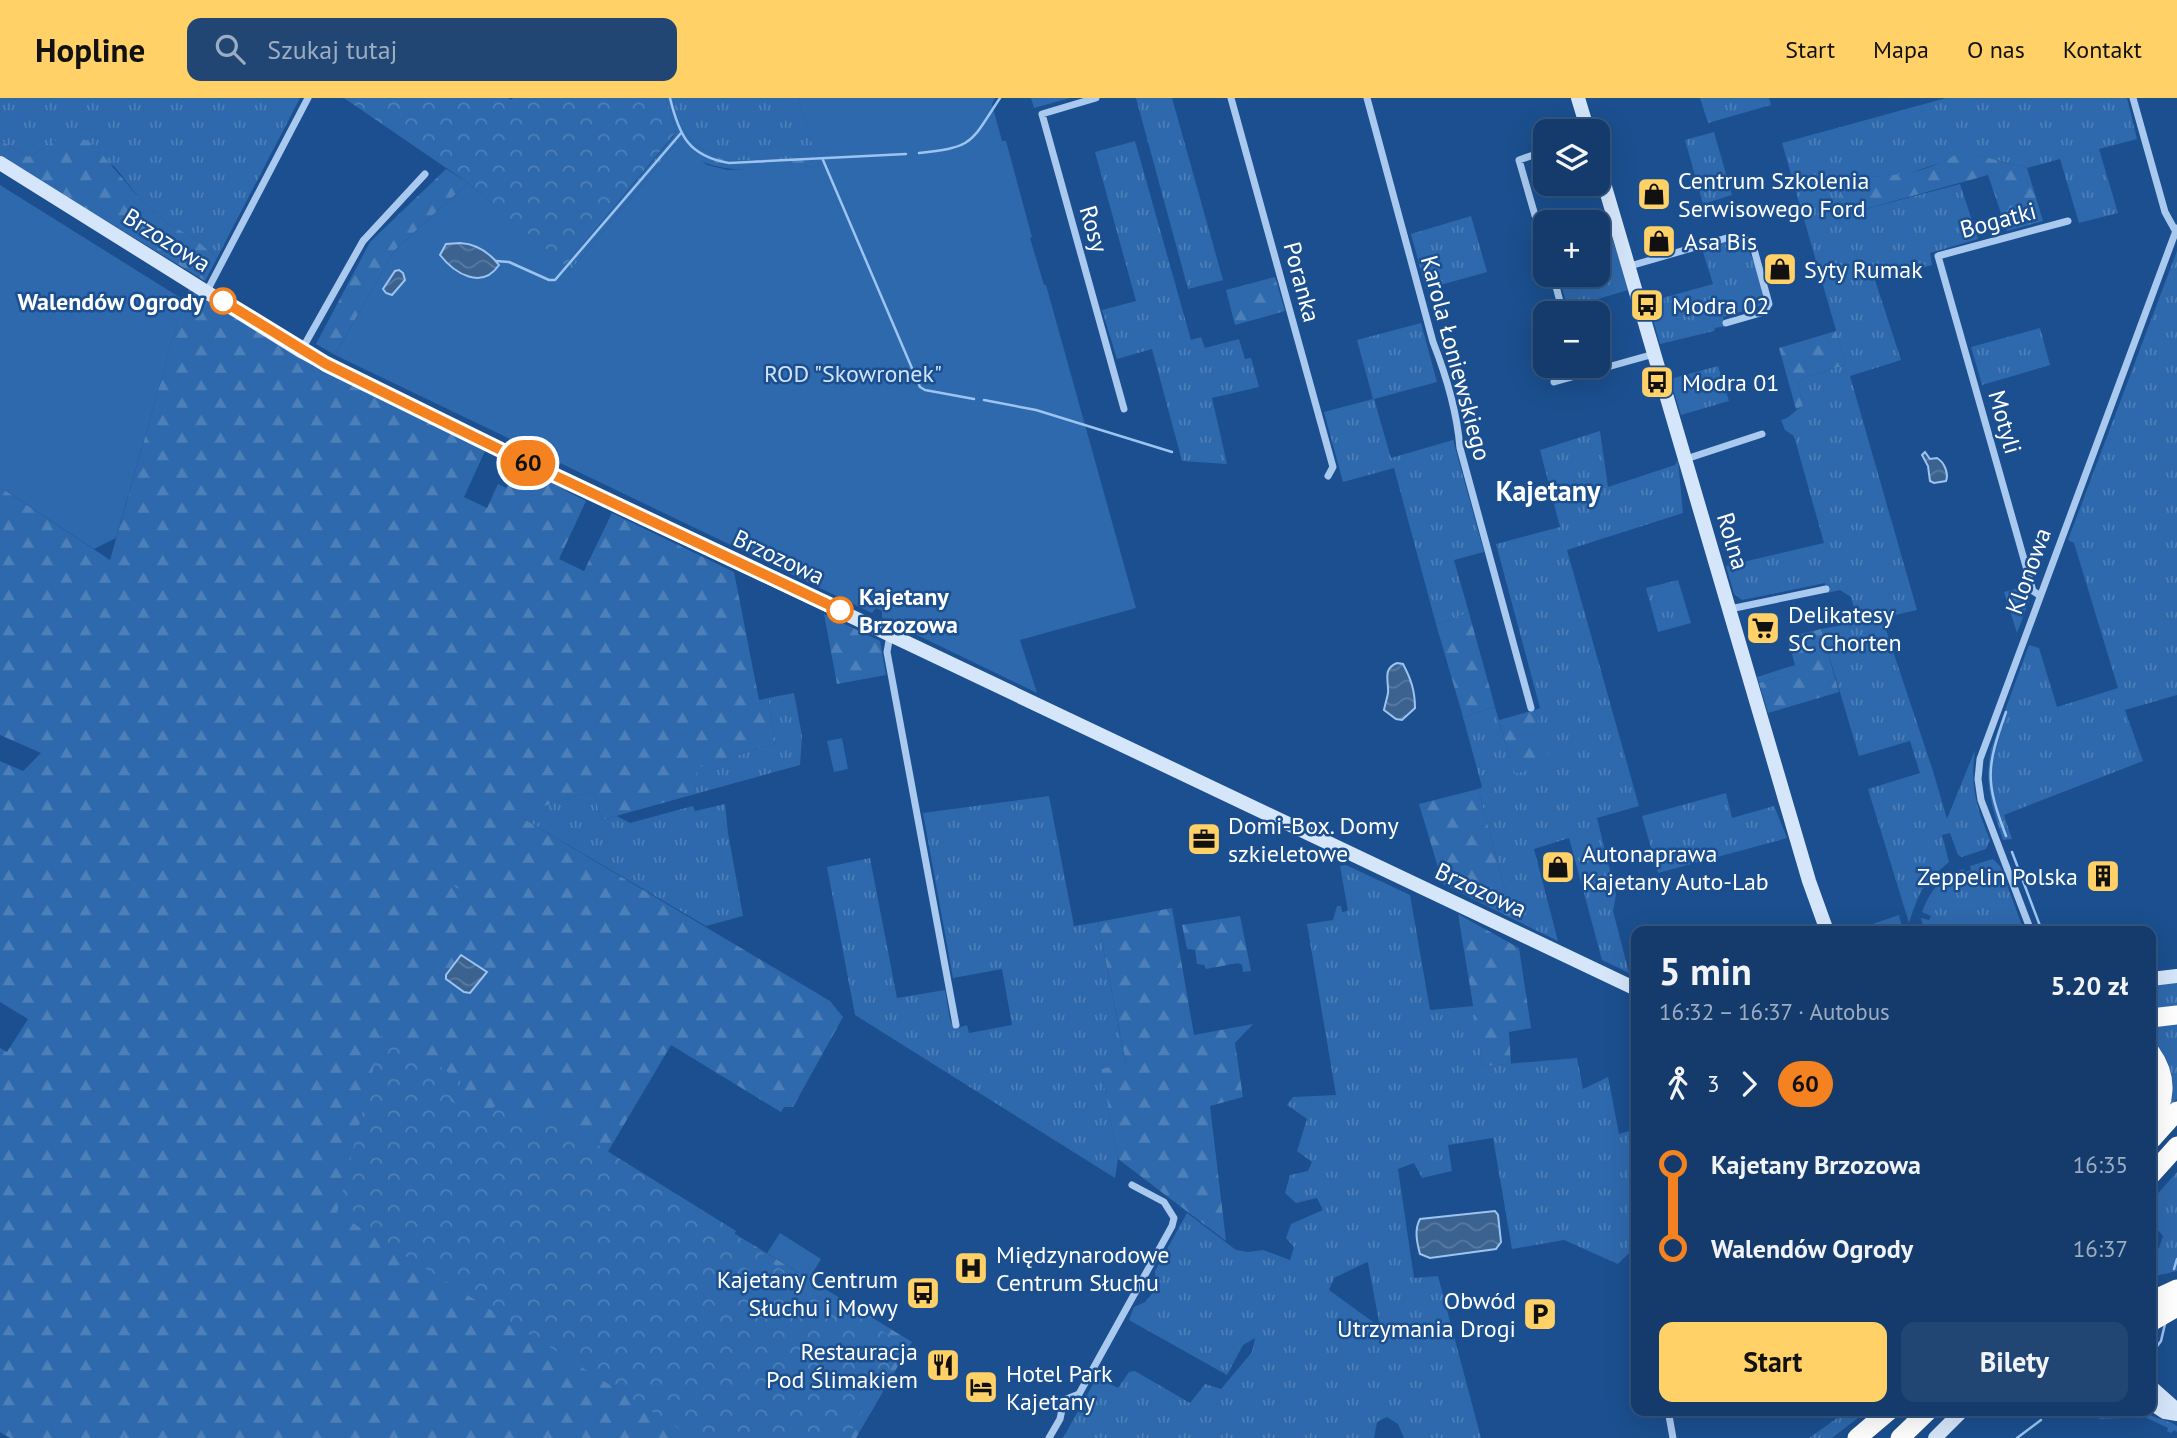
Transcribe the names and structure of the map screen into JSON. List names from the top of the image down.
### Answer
{
  "streets": {
    "street": [
      "Bogatki",
      "Rosy",
      "Brzozowa",
      "Poranka",
      "Karola Łoniewskiego",
      "Motyli",
      "Rolna",
      "Klonowa"
    ]
  },
  "crossings": [
    ["Bogatki", "Motyli"],
    ["Motyli", "Klonowa"]
  ],
  "districts": ["Kajetany"],
  "parks": ["ROD \"Skowronek\""],
  "places": {
    "shop": [
      "Centrum Szkolenia Serwisowego Ford",
      "Asa Bis",
      "Syty Rumak",
      "Autonaprawa Kajetany Auto-Lab"
    ],
    "other": ["Walendów Ogrody", "Kajetany Brzozowa"],
    "bus stop": ["Modra 02", "Modra 01", "Kajetany Centrum Słuchu i Mowy"],
    "supermarket": ["Delikatesy SC Chorten"],
    "office": ["Domi-Box. Domy szkieletowe"],
    "building": ["Zeppelin Polska"],
    "hospital": ["Międzynarodowe Centrum Słuchu"],
    "parking": ["Obwód Utrzymania Drogi"],
    "restaurant": ["Restauracja Pod Ślimakiem"],
    "hotel": ["Hotel Park Kajetany"]
  },
  "lines": ["bus line 60"],
  "page": {
    "header": "Hopline",
    "search": "Szukaj tutaj",
    "nav": [
      "Start",
      "Mapa",
      "O nas",
      "Kontakt"
    ],
    "on_map": "60",
    "map_buttons": ["+", "−"],
    "heading": ["5 min", "16:32 – 16:37 · Autobus", "5.20 zł"],
    "legs": ["3", "60"],
    "list": [
      {
        "name": "Kajetany Brzozowa",
        "value": "16:35"
      },
      {
        "name": "Walendów Ogrody",
        "value": "16:37"
      }
    ],
    "buttons": ["Start", "Bilety"]
  }
}
